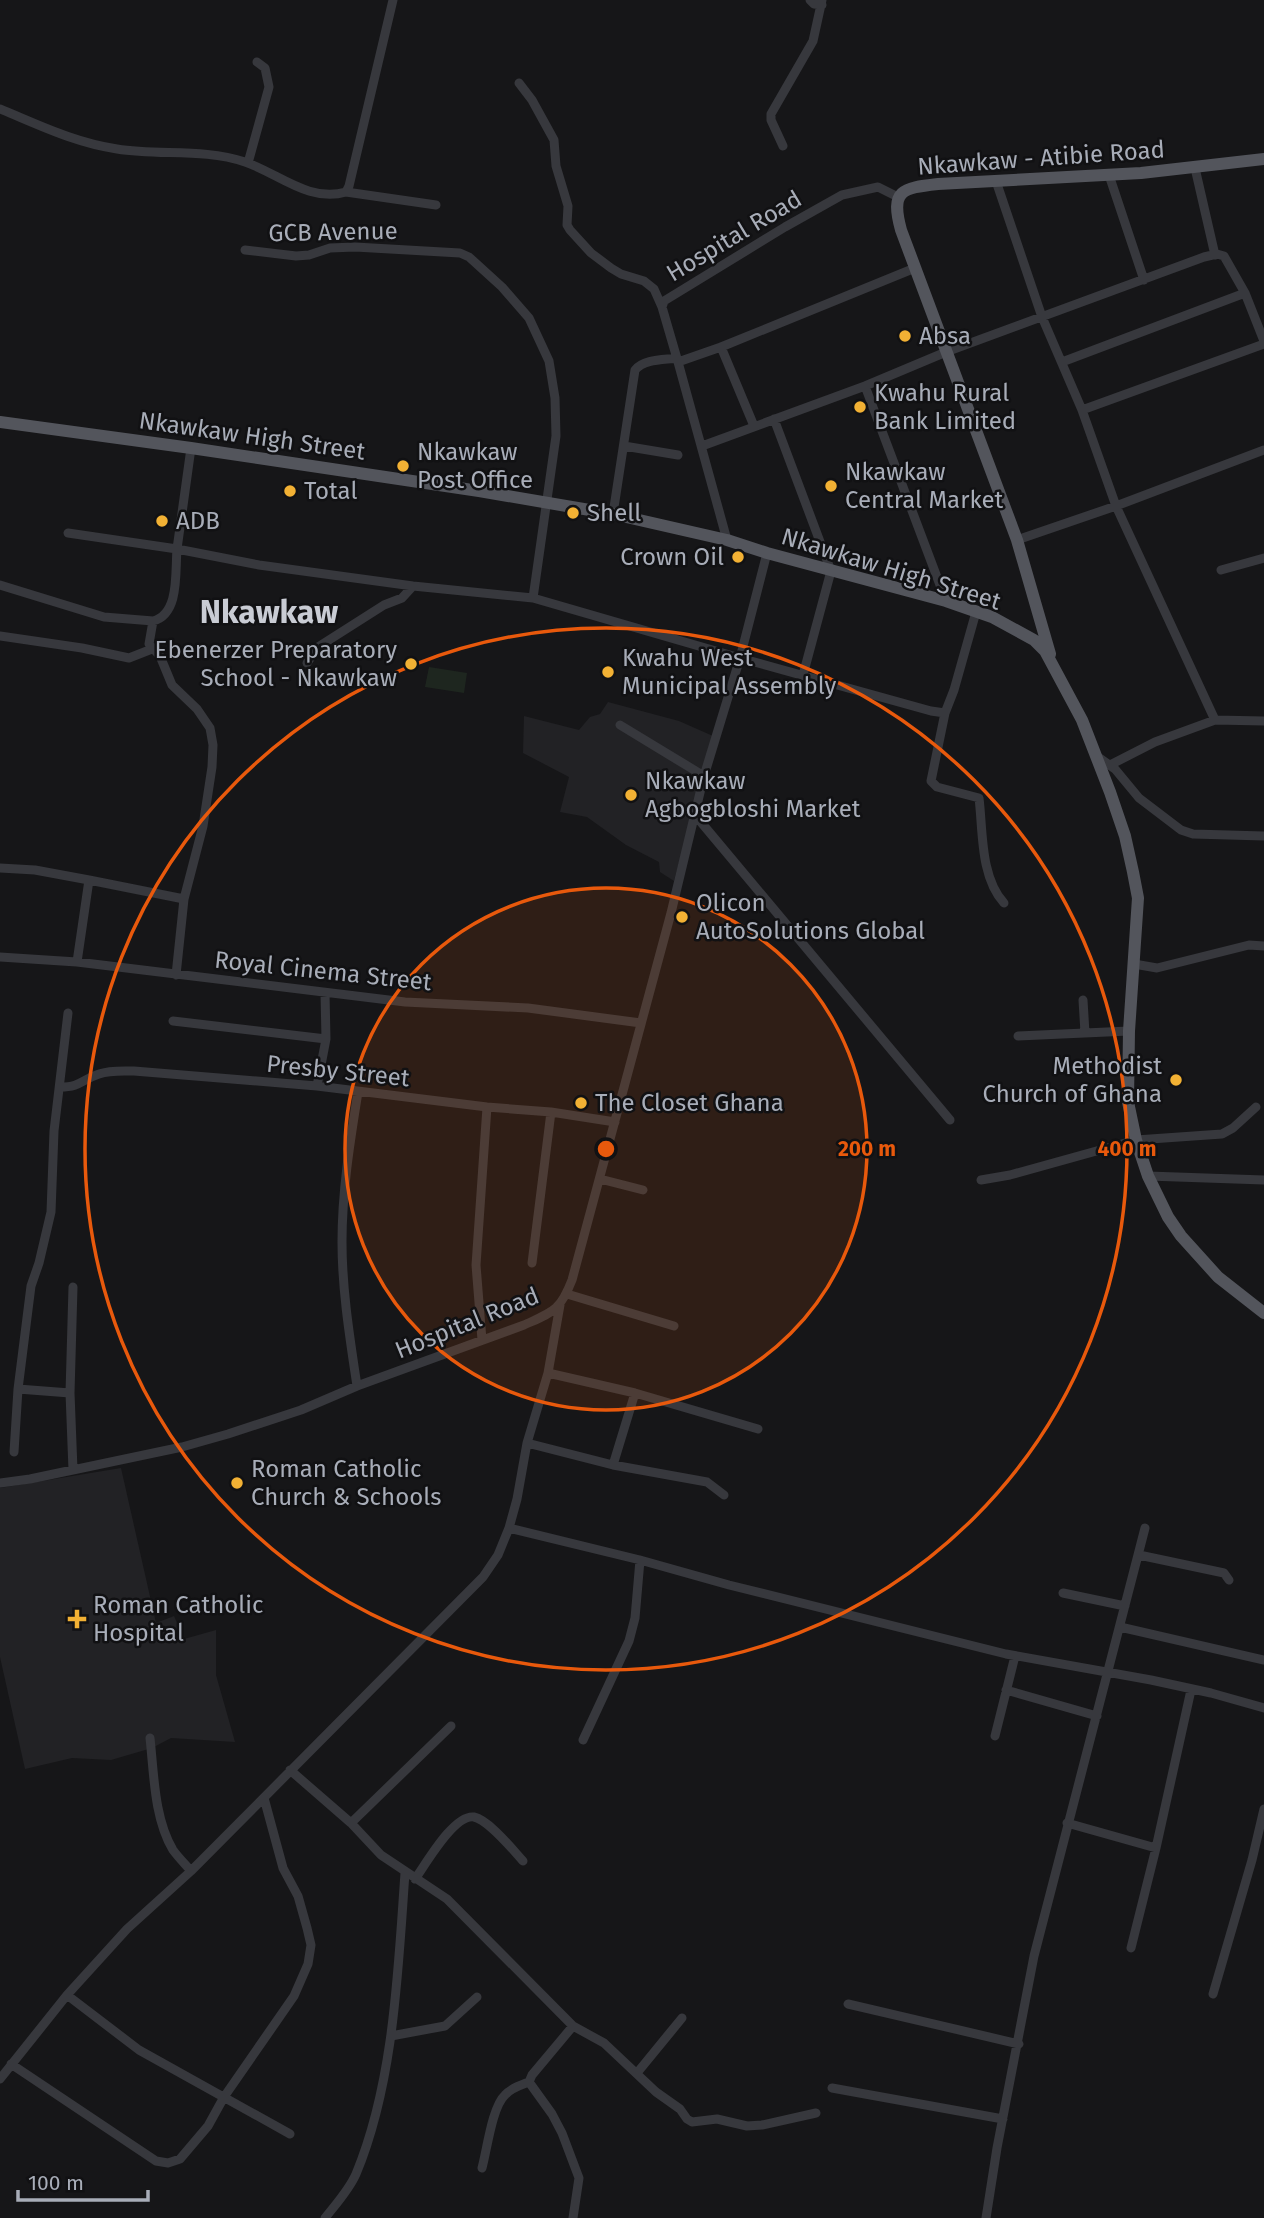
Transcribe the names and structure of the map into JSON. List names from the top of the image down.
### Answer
{
  "streets": {
    "main road": ["Nkawkaw - Atibie Road", "Nkawkaw High Street"],
    "street": [
      "GCB Avenue",
      "Hospital Road",
      "Royal Cinema Street",
      "Presby Street"
    ]
  },
  "crossings": [
    ["Nkawkaw - Atibie Road", "Hospital Road"],
    ["Nkawkaw - Atibie Road", "Nkawkaw High Street"],
    ["GCB Avenue", "Nkawkaw High Street"],
    ["Hospital Road", "Nkawkaw High Street"],
    ["Hospital Road", "Royal Cinema Street"],
    ["Hospital Road", "Presby Street"]
  ],
  "districts": ["Nkawkaw"],
  "places": {
    "other": [
      "Absa",
      "Kwahu Rural Bank Limited",
      "Nkawkaw Post Office",
      "Nkawkaw Central Market",
      "Total",
      "Shell",
      "ADB",
      "Crown Oil",
      "Ebenerzer Preparatory School - Nkawkaw",
      "Kwahu West Municipal Assembly",
      "Nkawkaw Agbogbloshi Market",
      "Olicon AutoSolutions Global",
      "Methodist Church of Ghana",
      "The Closet Ghana",
      "Roman Catholic Church & Schools"
    ],
    "health": ["Roman Catholic Hospital"]
  },
  "scale_bar": "100 m",
  "rings": ["200 m", "400 m"]
}
